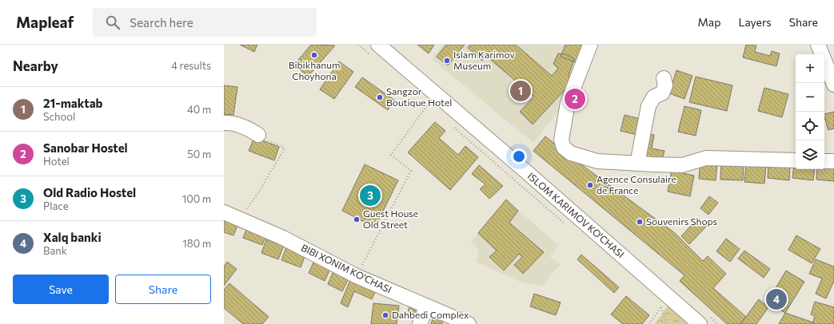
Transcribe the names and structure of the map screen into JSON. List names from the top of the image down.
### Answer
{
  "streets": {
    "street": ["ISLOM KARIMOV KO'CHASI", "BIBI XONIM KO'CHASI"]
  },
  "places": [
    "Bibikhanum Choyhona",
    "Islam Karimov Museum",
    "Sangzor Boutique Hotel",
    "Agence Consulaire de France",
    "Guest House Old Street",
    "Souvenirs Shops",
    "Dahbedi Complex"
  ],
  "page": {
    "header": "Mapleaf",
    "search": "Search here",
    "nav": ["Map", "Layers", "Share"],
    "heading": ["Nearby", "4 results"],
    "map_buttons": ["+", "−"],
    "pins": [
      "1",
      "2",
      "3",
      "4"
    ],
    "list": [
      {
        "mark": "1",
        "name": "21-maktab",
        "note": "School",
        "value": "40 m"
      },
      {
        "mark": "2",
        "name": "Sanobar Hostel",
        "note": "Hotel",
        "value": "50 m"
      },
      {
        "mark": "3",
        "name": "Old Radio Hostel",
        "note": "Place",
        "value": "100 m"
      },
      {
        "mark": "4",
        "name": "Xalq banki",
        "note": "Bank",
        "value": "180 m"
      }
    ],
    "buttons": ["Save", "Share"]
  }
}
